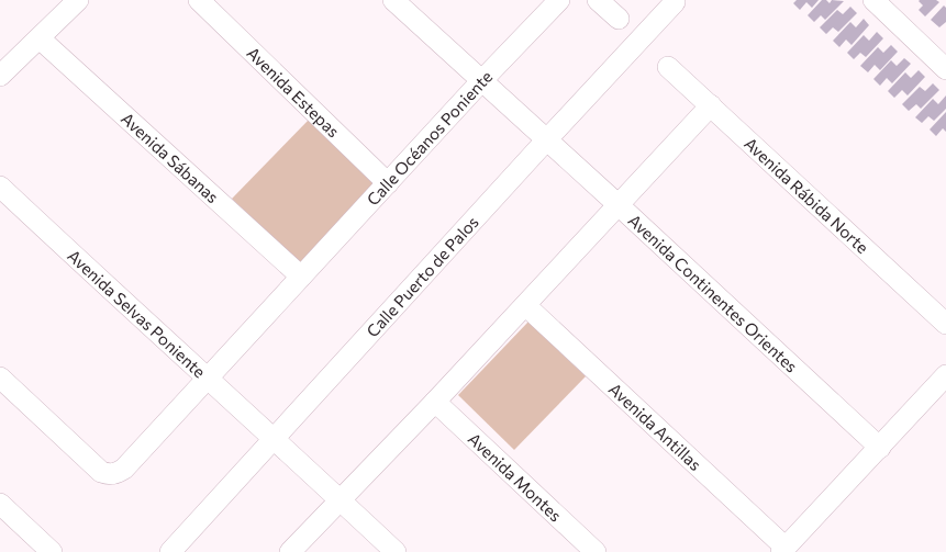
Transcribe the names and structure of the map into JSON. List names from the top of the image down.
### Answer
{
  "streets": {
    "street": [
      "Avenida Estepas",
      "Calle Océanos Poniente",
      "Avenida Sábanas",
      "Avenida Rábida Norte",
      "Calle Puerto de Palos",
      "Avenida Continentes Orientes",
      "Avenida Selvas Poniente",
      "Avenida Antillas",
      "Avenida Montes"
    ]
  },
  "crossings": [
    ["Avenida Estepas", "Calle Océanos Poniente"],
    ["Calle Océanos Poniente", "Avenida Sábanas"],
    ["Calle Océanos Poniente", "Avenida Continentes Orientes"],
    ["Calle Océanos Poniente", "Avenida Selvas Poniente"],
    ["Calle Puerto de Palos", "Avenida Continentes Orientes"],
    ["Calle Puerto de Palos", "Avenida Selvas Poniente"]
  ]
}
